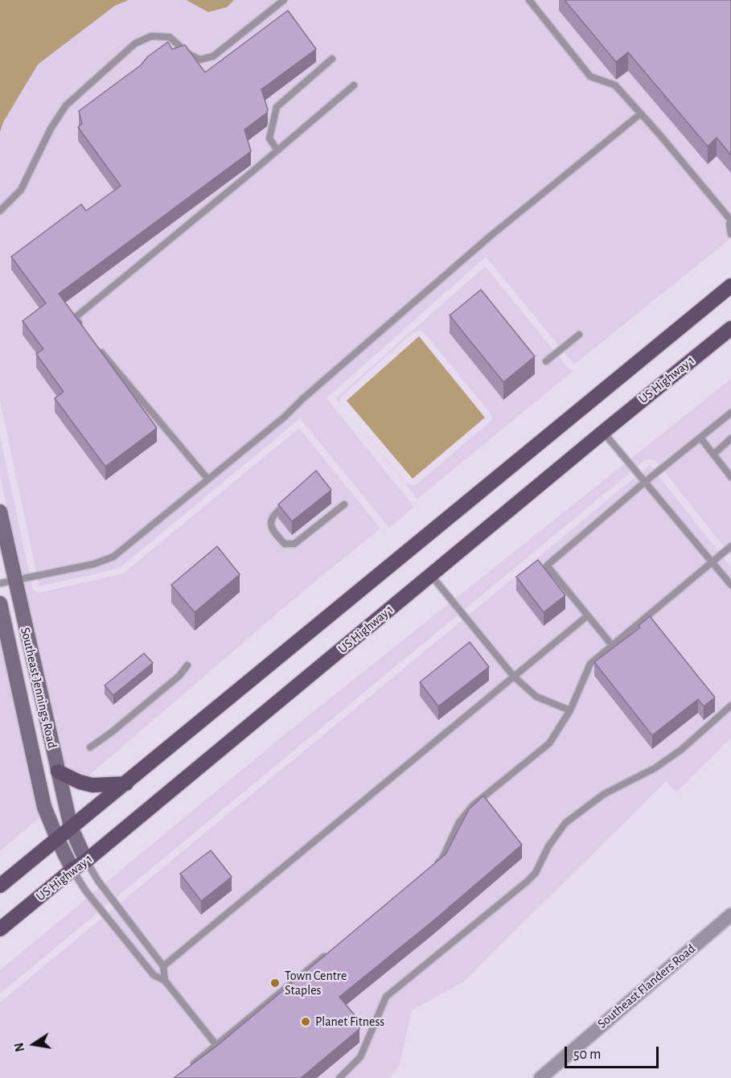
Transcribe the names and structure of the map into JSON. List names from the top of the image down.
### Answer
{
  "streets": {
    "main road": ["US Highway 1"],
    "street": ["Southeast Jennings Road", "Southeast Flanders Road"]
  },
  "crossings": [
    ["US Highway 1", "Southeast Jennings Road"]
  ],
  "places": ["Town Centre Staples", "Planet Fitness"],
  "scale_bar": "50 m",
  "north": "left"
}
